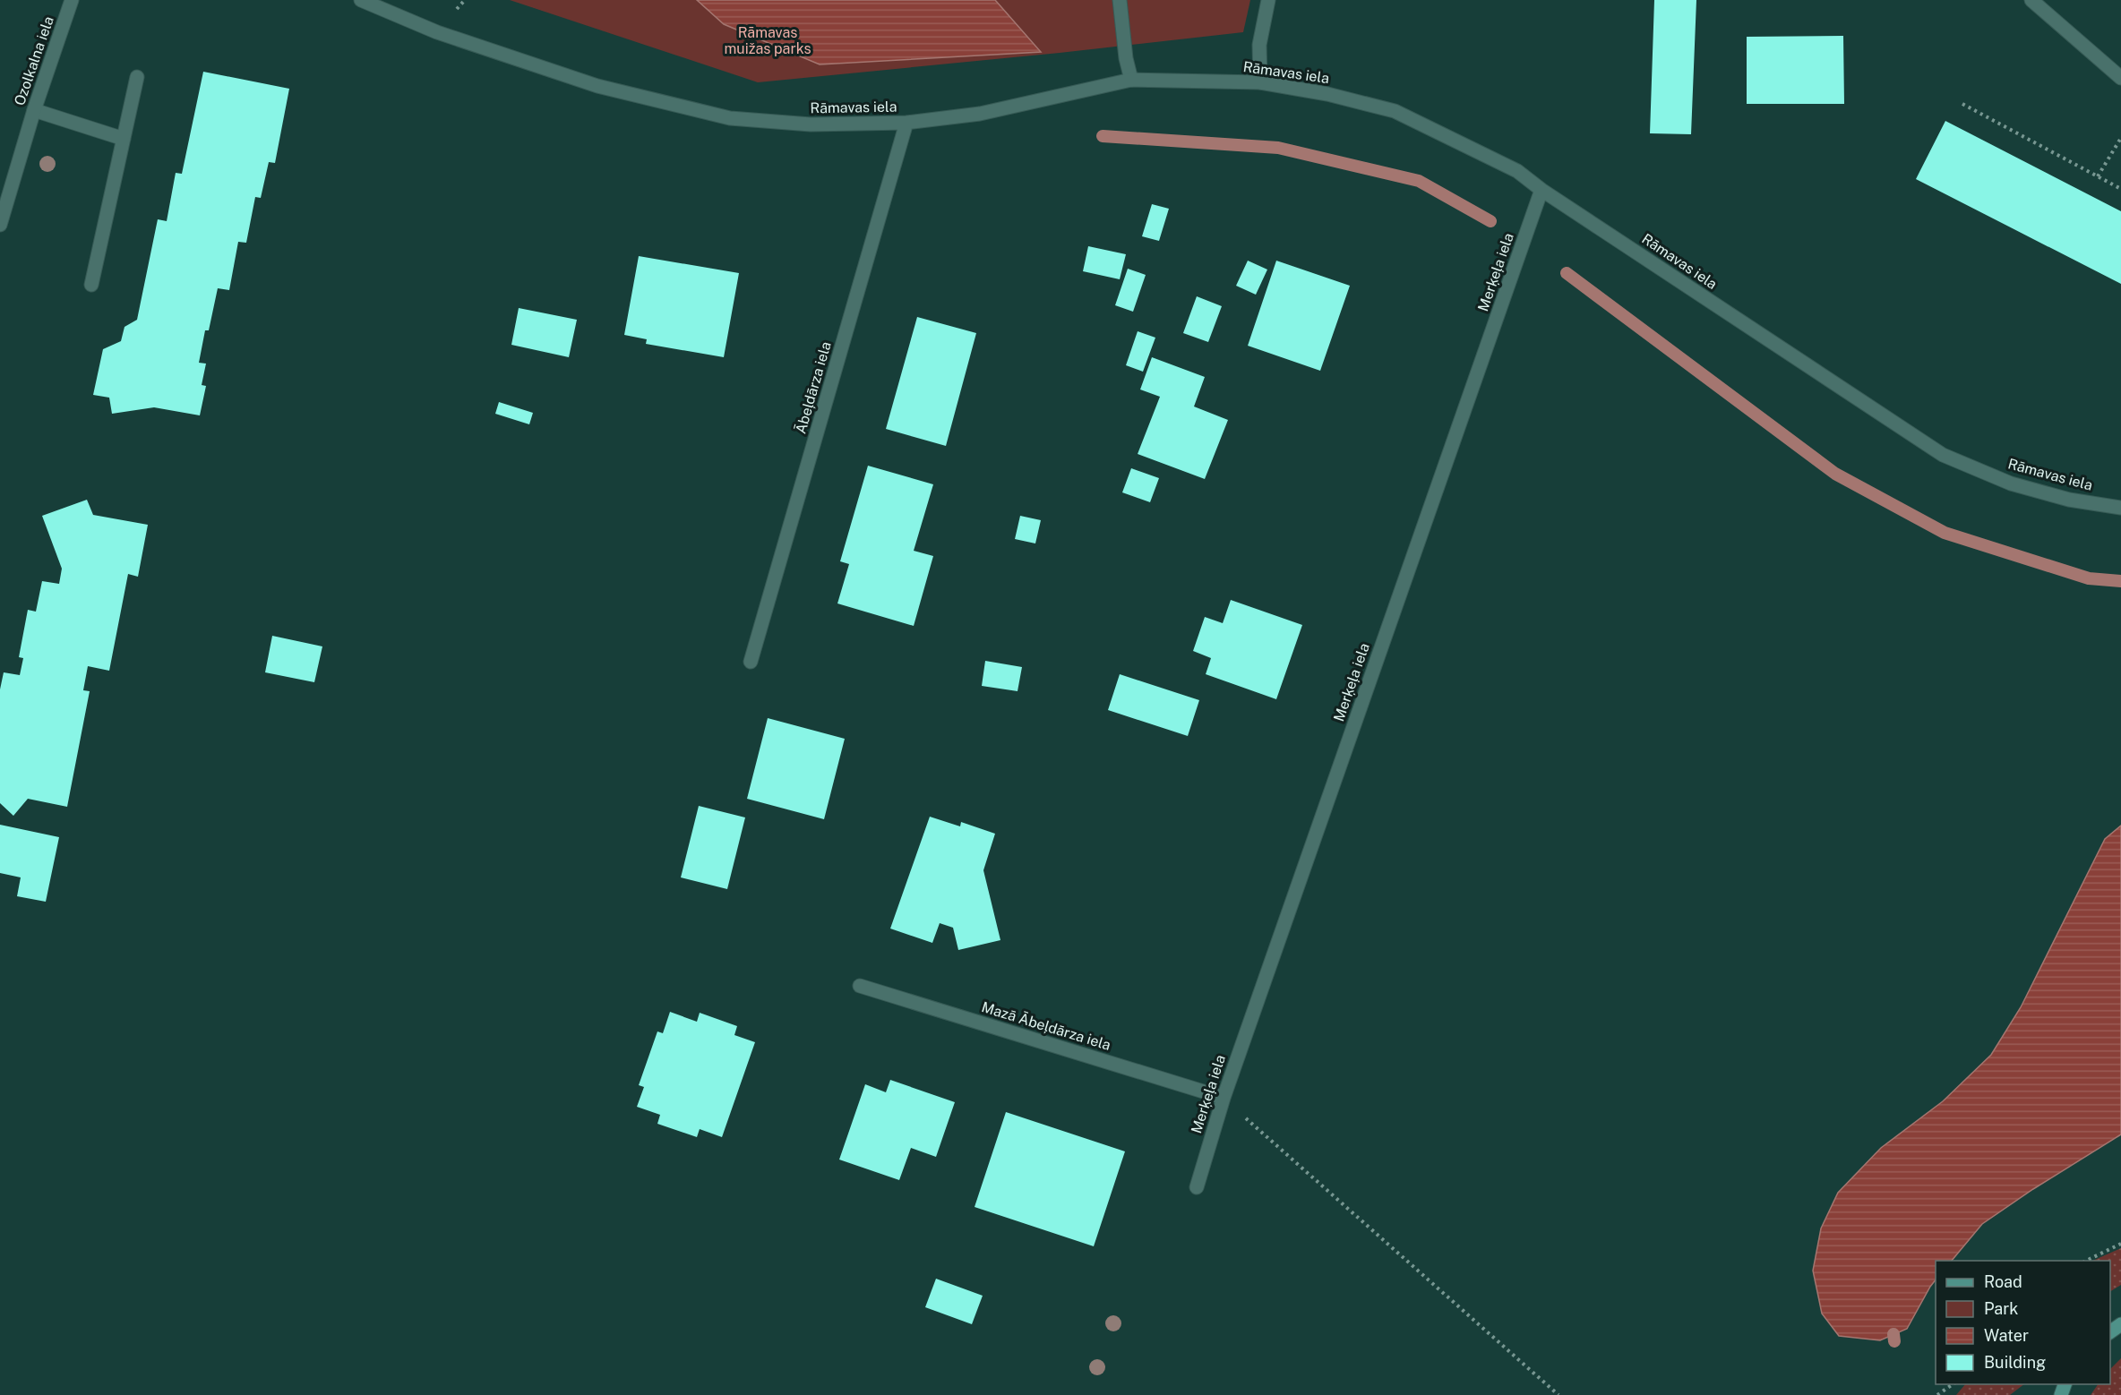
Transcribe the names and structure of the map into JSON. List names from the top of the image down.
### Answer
{
  "streets": {
    "street": [
      "Ozolkalna iela",
      "Rāmavas iela",
      "Merķeļa iela",
      "Ābeļdārza iela",
      "Mazā Ābeļdārza iela"
    ]
  },
  "crossings": [
    ["Rāmavas iela", "Merķeļa iela"],
    ["Rāmavas iela", "Ābeļdārza iela"],
    ["Merķeļa iela", "Mazā Ābeļdārza iela"]
  ],
  "parks": ["Rāmavas muižas parks"],
  "legend": [
    "Road",
    "Park",
    "Water",
    "Building"
  ]
}
